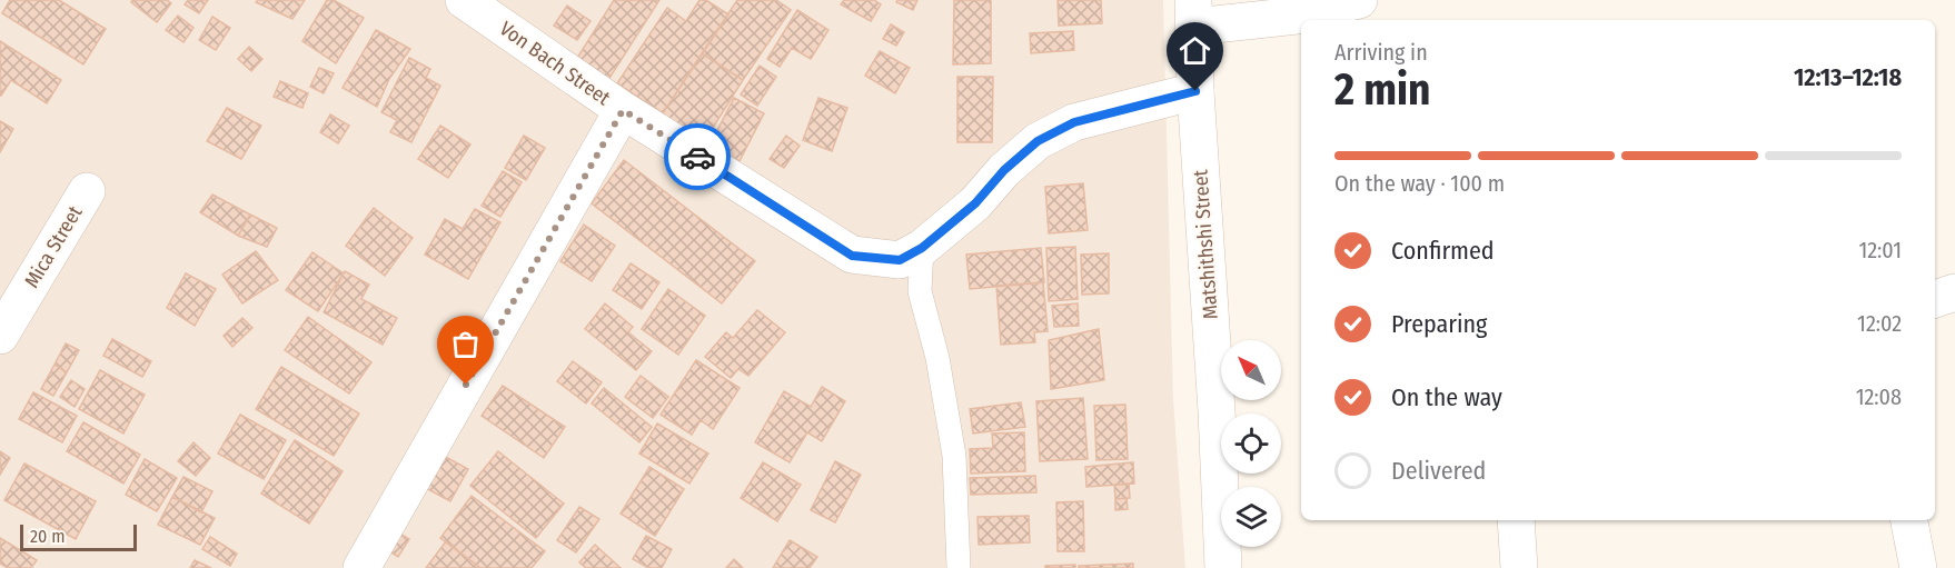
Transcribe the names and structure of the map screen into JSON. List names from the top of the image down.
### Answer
{
  "streets": {
    "street": ["Von Bach Street", "Matshithshi Street", "Mica Street"]
  },
  "crossings": [
    ["Von Bach Street", "Matshithshi Street"]
  ],
  "scale_bar": "20 m",
  "north": "top left",
  "page": {
    "heading": ["2 min", "Arriving in", "12:13–12:18"],
    "bar": "On the way · 100 m",
    "list": [
      ["Confirmed", "12:01"],
      ["Preparing", "12:02"],
      ["On the way", "12:08"],
      "Delivered"
    ],
    "scale": "20 m"
  }
}
